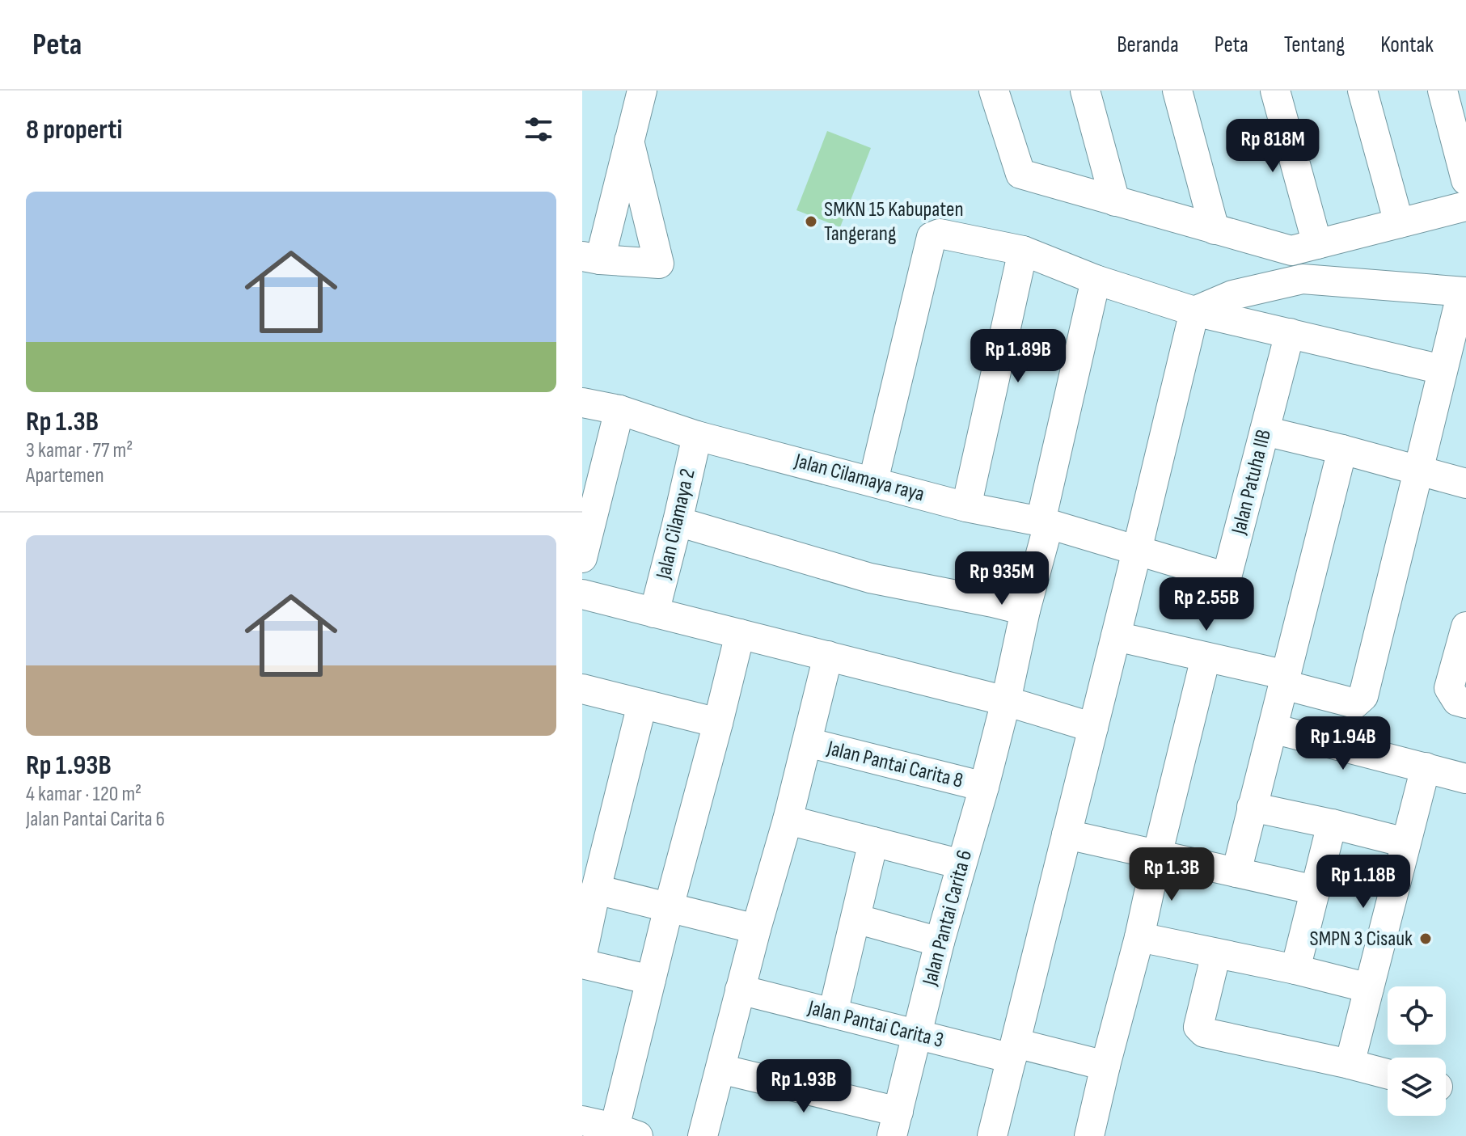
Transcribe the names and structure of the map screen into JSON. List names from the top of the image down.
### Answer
{
  "streets": {
    "street": [
      "Jalan Cilamaya raya",
      "Jalan Patuha IIB",
      "Jalan Cilamaya 2",
      "Jalan Pantai Carita 8",
      "Jalan Pantai Carita 6",
      "Jalan Pantai Carita 3"
    ]
  },
  "crossings": [
    ["Jalan Cilamaya raya", "Jalan Patuha IIB"],
    ["Jalan Cilamaya raya", "Jalan Cilamaya 2"],
    ["Jalan Pantai Carita 8", "Jalan Pantai Carita 6"],
    ["Jalan Pantai Carita 6", "Jalan Pantai Carita 3"]
  ],
  "places": ["SMKN 15 Kabupaten Tangerang", "SMPN 3 Cisauk"],
  "page": {
    "header": "Peta",
    "nav": [
      "Beranda",
      "Peta",
      "Tentang",
      "Kontak"
    ],
    "heading": "8 properti",
    "price": [
      "Rp 818M",
      "Rp 1.89B",
      "Rp 935M",
      "Rp 2.55B",
      "Rp 1.94B",
      "Rp 1.3B",
      "Rp 1.18B",
      "Rp 1.93B"
    ],
    "list": [
      {
        "name": "Rp 1.3B",
        "note": "3 kamar · 77 m² · Apartemen"
      },
      {
        "name": "Rp 1.93B",
        "note": "4 kamar · 120 m² · Jalan Pantai Carita 6"
      }
    ]
  }
}
